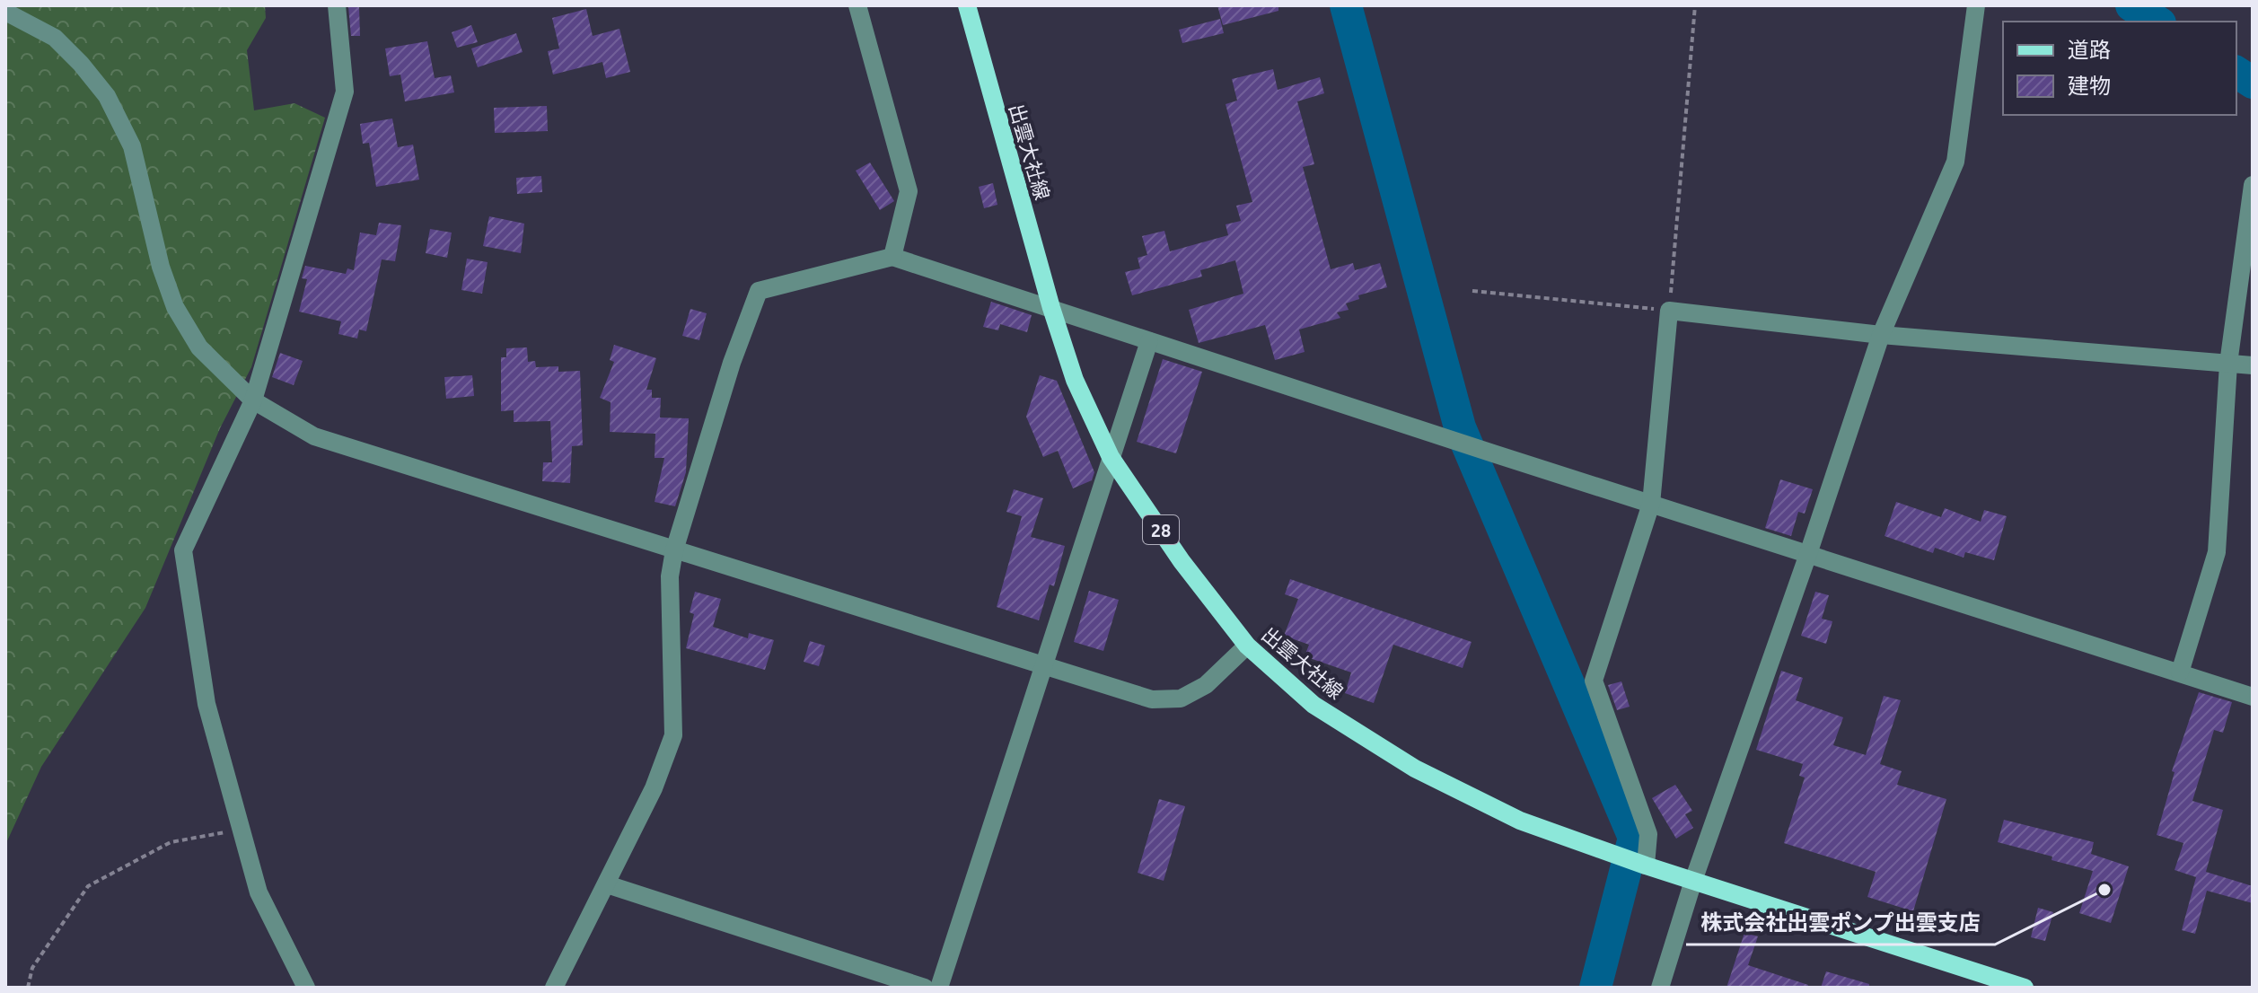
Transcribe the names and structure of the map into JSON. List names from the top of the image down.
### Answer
{
  "streets": {
    "main road": ["出雲大社線", "28"]
  },
  "places": ["株式会社出雲ポンプ出雲支店"],
  "legend": ["道路", "建物"]
}
